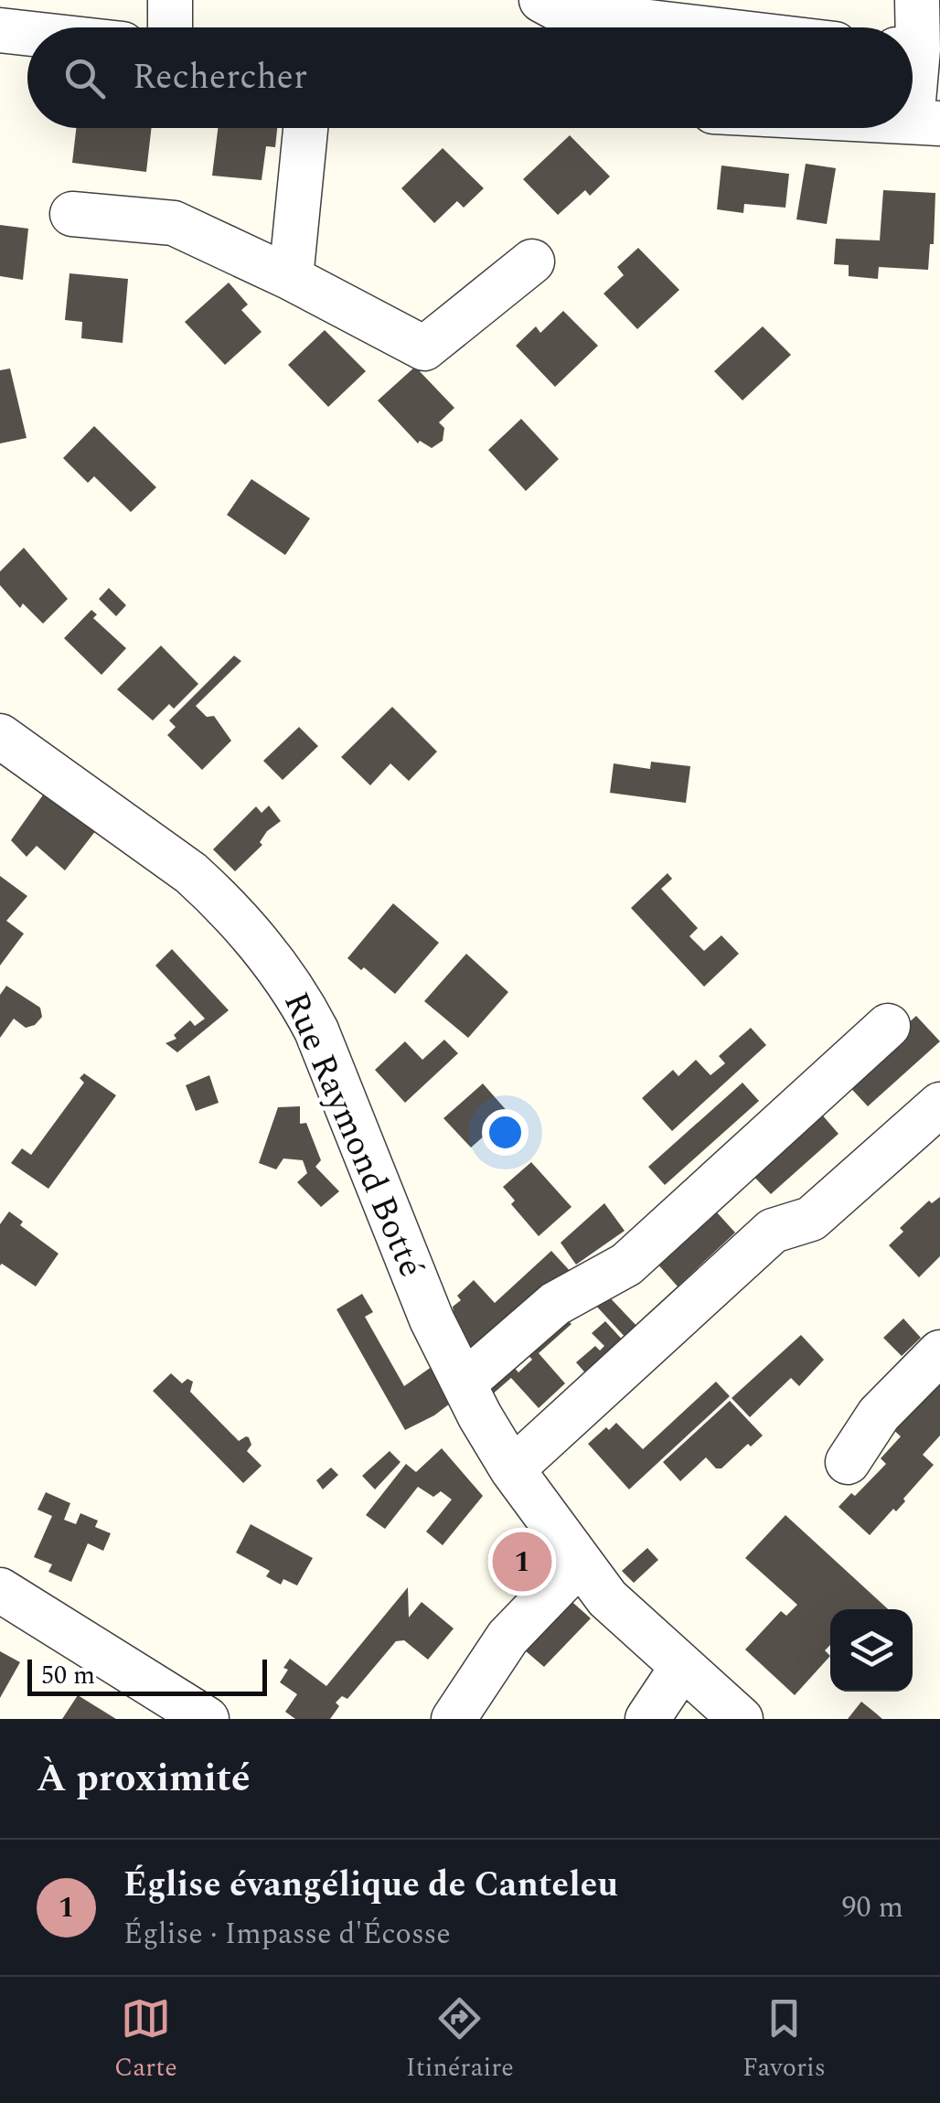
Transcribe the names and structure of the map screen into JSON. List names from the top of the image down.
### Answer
{
  "streets": {
    "street": ["Rue Raymond Botté"]
  },
  "scale_bar": "50 m",
  "page": {
    "search": "Rechercher",
    "pins": "1",
    "scale": "50 m",
    "heading": "À proximité",
    "list": [
      {
        "mark": "1",
        "name": "Église évangélique de Canteleu",
        "note": "Église · Impasse d'Écosse",
        "value": "90 m"
      }
    ],
    "nav": ["Carte", "Itinéraire", "Favoris"]
  }
}
